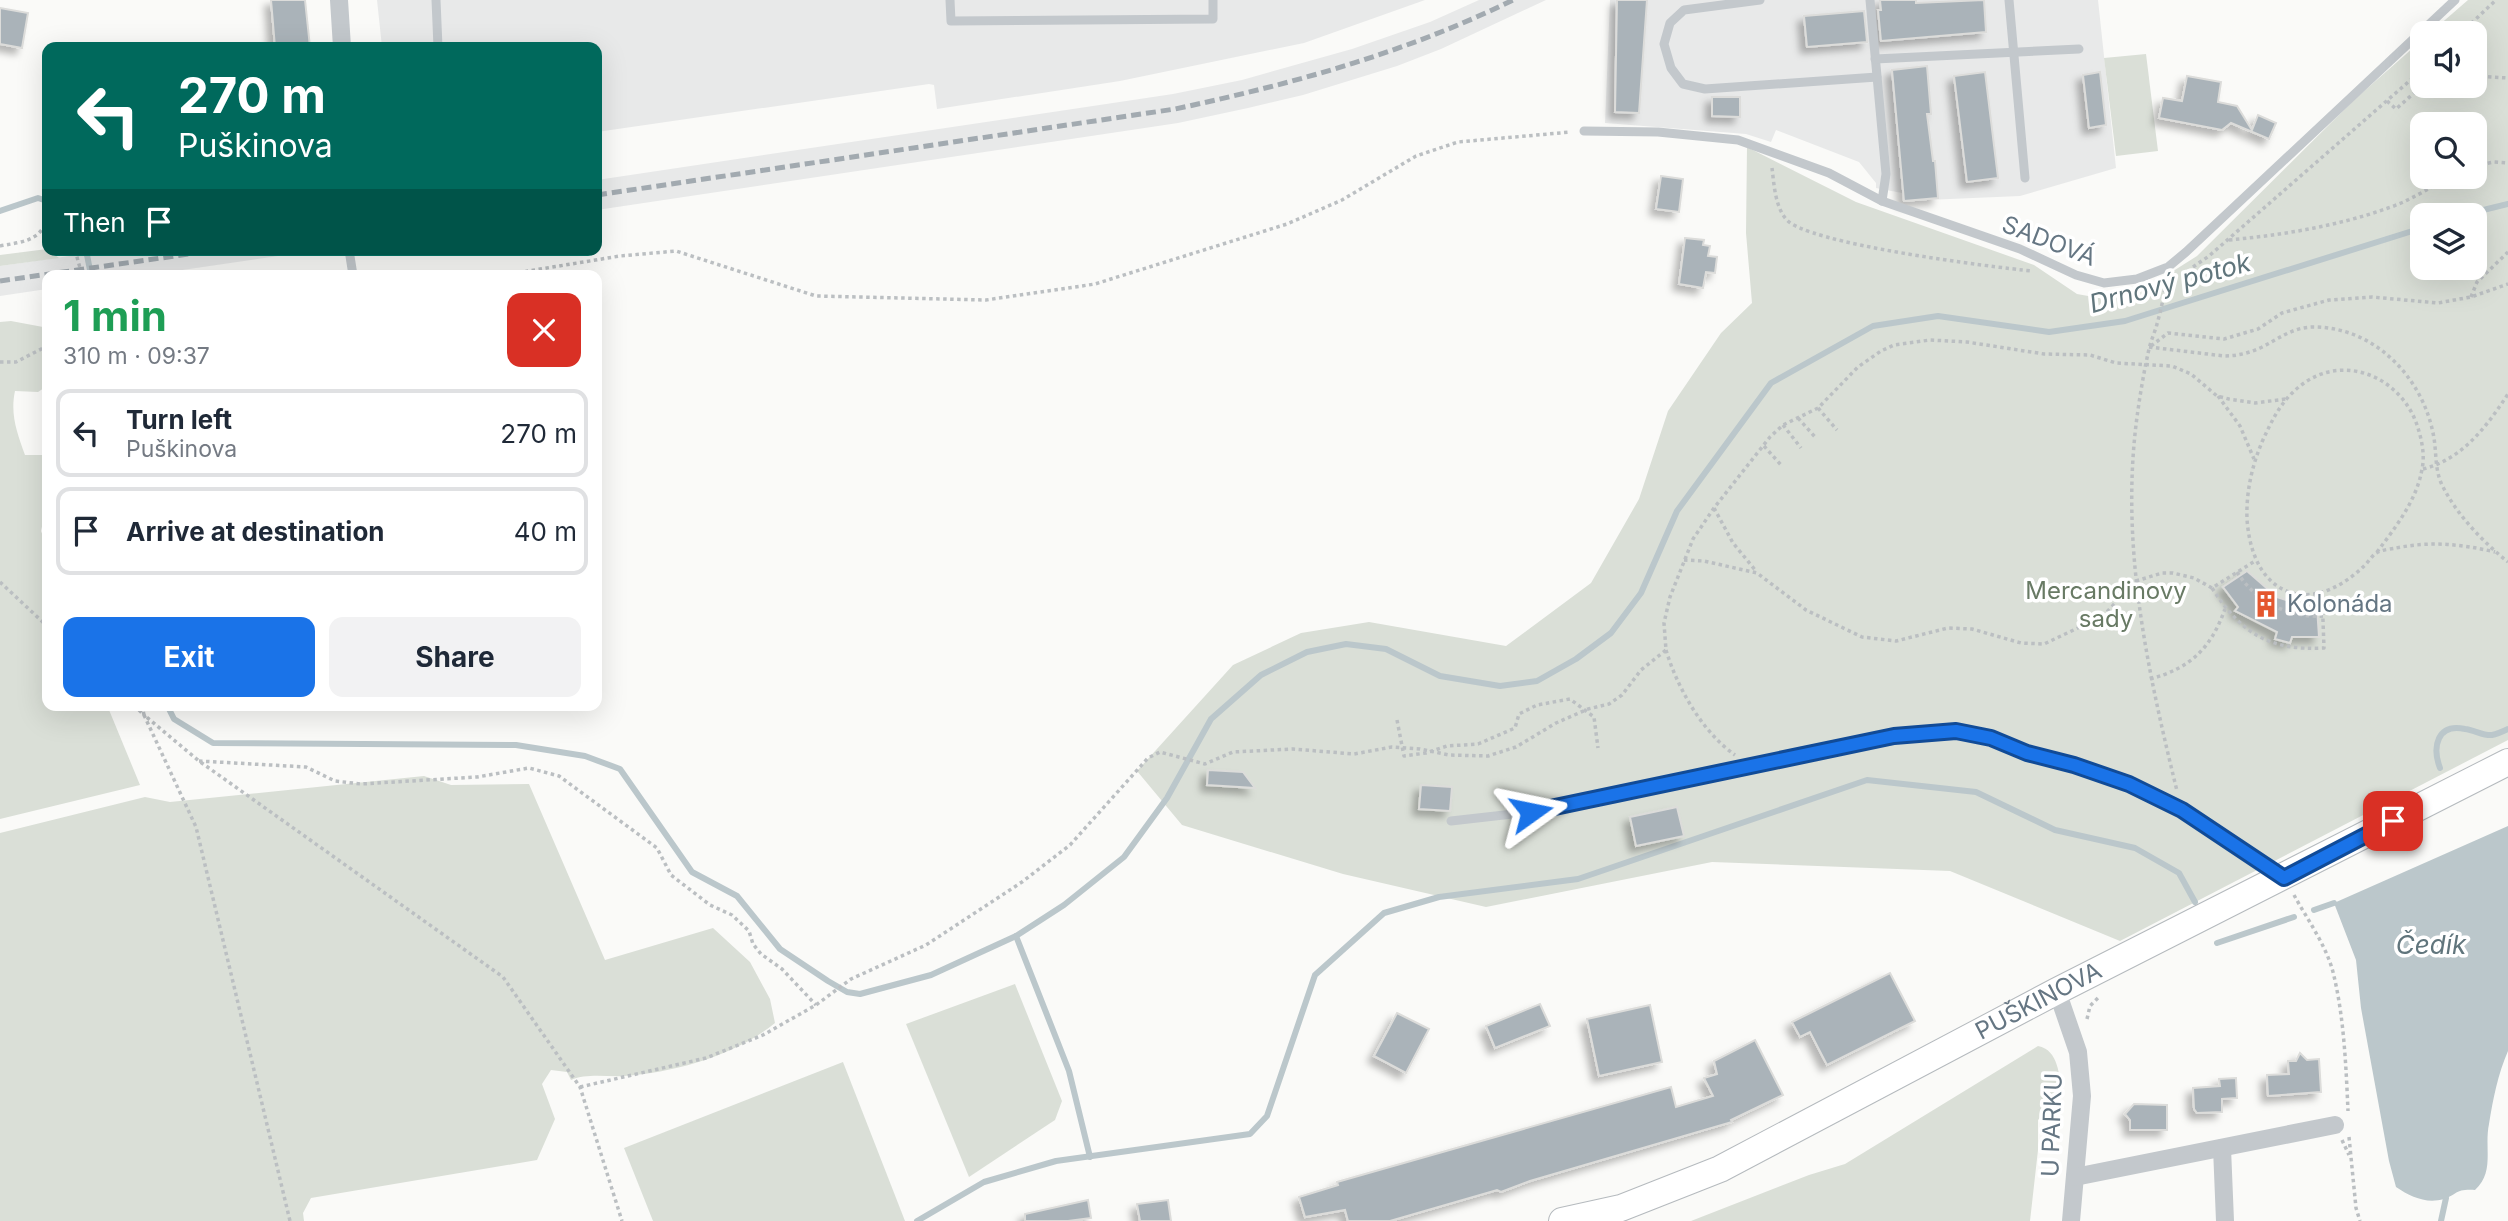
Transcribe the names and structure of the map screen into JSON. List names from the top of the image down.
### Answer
{
  "streets": {
    "main road": ["PUŠKINOVA"],
    "street": ["U PARKU"],
    "lane": ["SADOVÁ"]
  },
  "crossings": [
    ["PUŠKINOVA", "U PARKU"]
  ],
  "water": ["Drnový potok", "Čedík"],
  "parks": ["Mercandinovy sady"],
  "places": {
    "building": ["Kolonáda"]
  },
  "page": {
    "turn": ["270 m", "Puškinova"],
    "then": "Then",
    "heading": ["1 min", "310 m · 09:37"],
    "list": [
      {
        "name": "Turn left",
        "note": "Puškinova",
        "value": "270 m"
      },
      {
        "name": "Arrive at destination",
        "value": "40 m"
      }
    ],
    "buttons": ["Exit", "Share"]
  }
}
